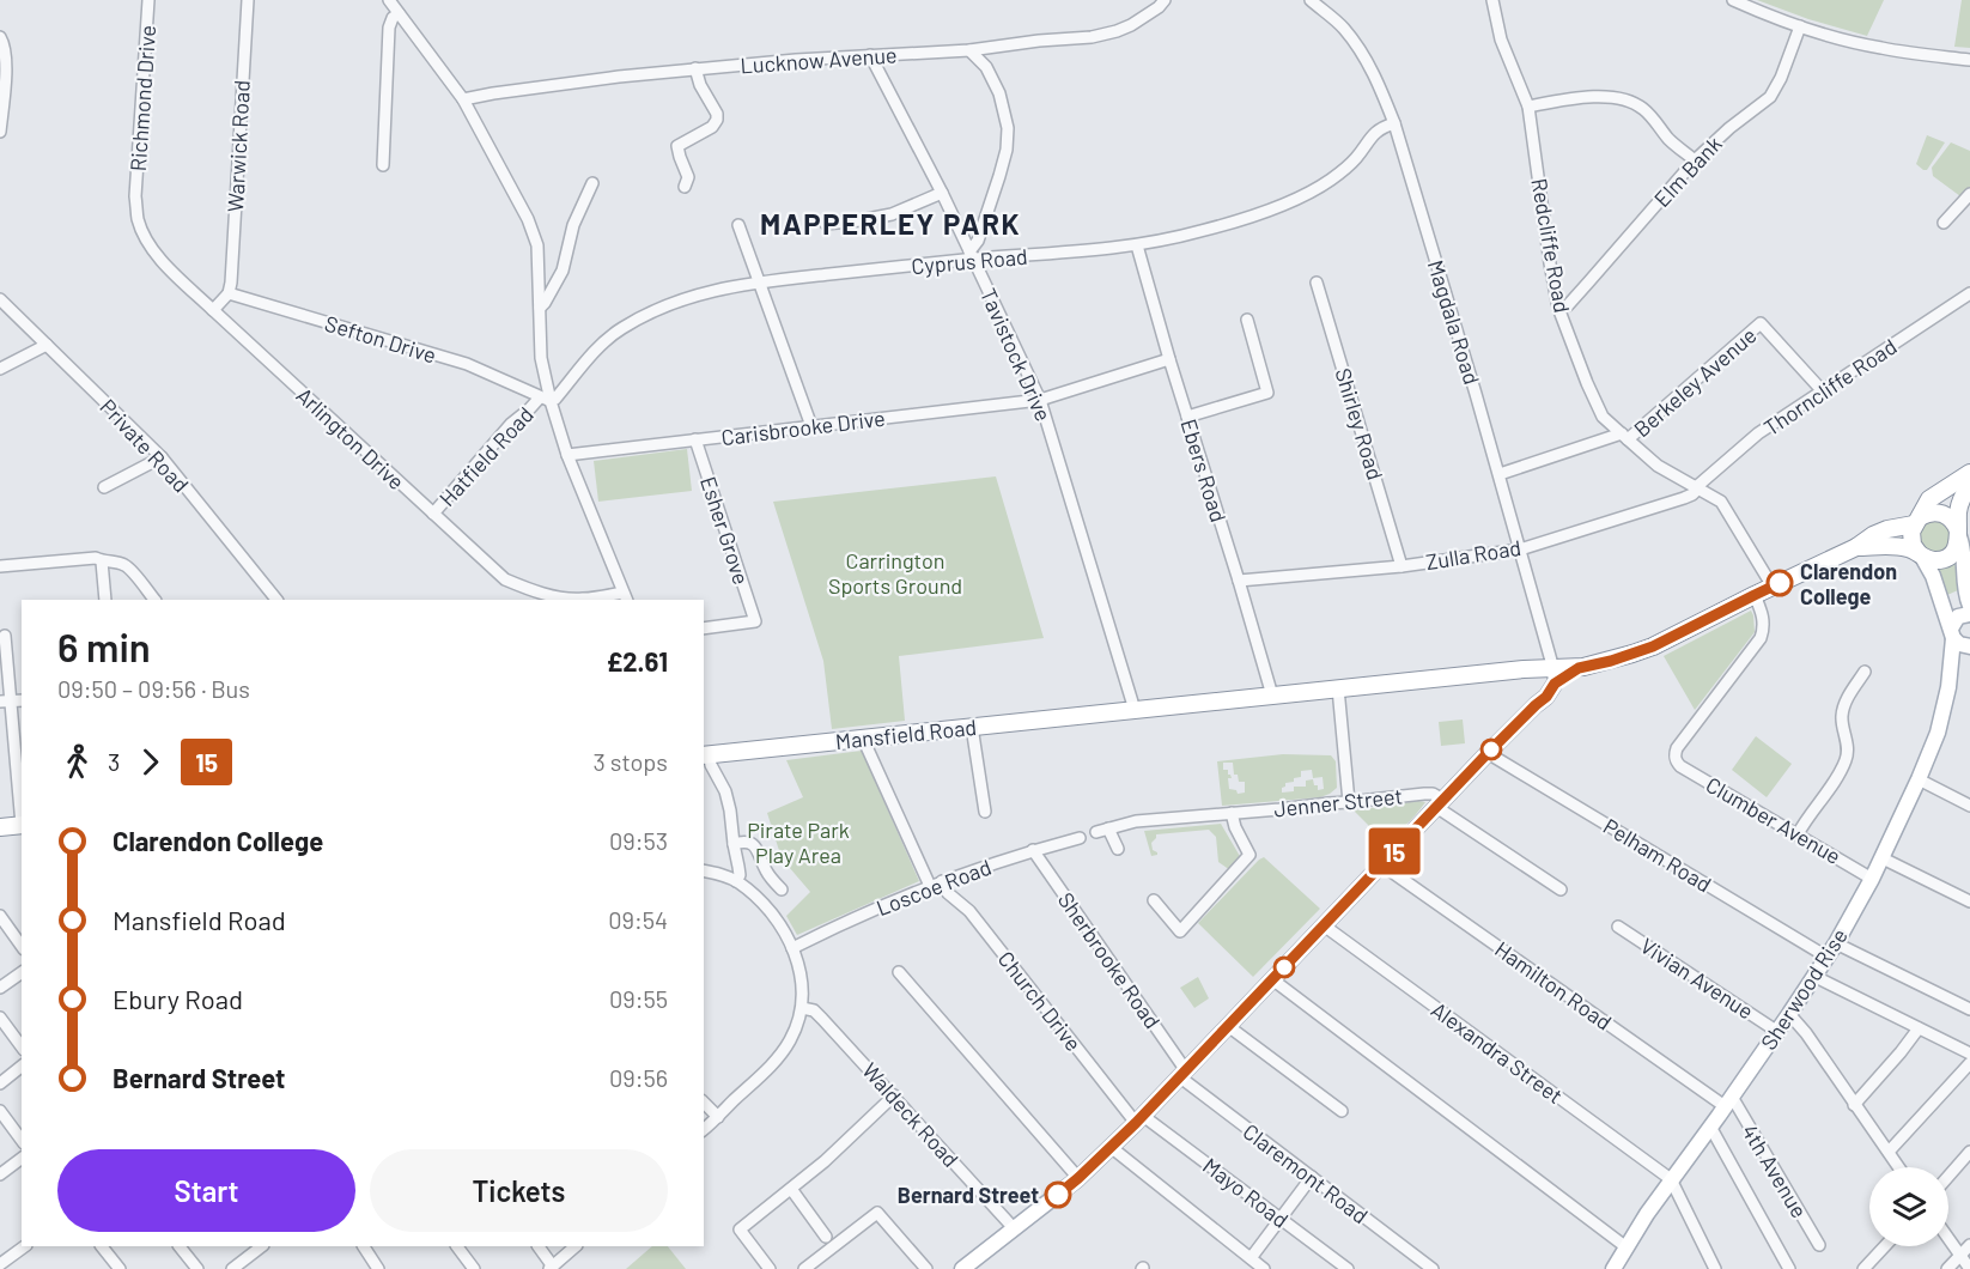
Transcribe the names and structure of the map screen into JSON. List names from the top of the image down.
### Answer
{
  "streets": {
    "highway": ["Mansfield Road"],
    "main road": ["Sherwood Rise"],
    "street": [
      "Lucknow Avenue",
      "Richmond Drive",
      "Warwick Road",
      "Elm Bank",
      "Redcliffe Road",
      "Cyprus Road",
      "Magdala Road",
      "Sefton Drive",
      "Tavistock Drive",
      "Berkeley Avenue",
      "Thorncliffe Road",
      "Shirley Road",
      "Carisbrooke Drive",
      "Arlington Drive",
      "Private Road",
      "Hatfield Road",
      "Ebers Road",
      "Esher Grove",
      "Zulla Road",
      "Jenner Street",
      "Clumber Avenue",
      "Pelham Road",
      "Loscoe Road",
      "Sherbrooke Road",
      "Vivian Avenue",
      "Hamilton Road",
      "Church Drive",
      "Alexandra Street",
      "Waldeck Road",
      "4th Avenue",
      "Claremont Road",
      "Mayo Road"
    ]
  },
  "crossings": [
    ["Lucknow Avenue", "Tavistock Drive"],
    ["Richmond Drive", "Arlington Drive"],
    ["Warwick Road", "Sefton Drive"],
    ["Elm Bank", "Redcliffe Road"],
    ["Redcliffe Road", "Berkeley Avenue"],
    ["Redcliffe Road", "Thorncliffe Road"],
    ["Redcliffe Road", "Zulla Road"],
    ["Redcliffe Road", "Mansfield Road"],
    ["Cyprus Road", "Magdala Road"],
    ["Cyprus Road", "Sefton Drive"],
    ["Cyprus Road", "Tavistock Drive"],
    ["Cyprus Road", "Hatfield Road"],
    ["Cyprus Road", "Ebers Road"],
    ["Magdala Road", "Zulla Road"],
    ["Magdala Road", "Mansfield Road"],
    ["Sefton Drive", "Hatfield Road"],
    ["Tavistock Drive", "Carisbrooke Drive"],
    ["Tavistock Drive", "Mansfield Road"],
    ["Berkeley Avenue", "Thorncliffe Road"],
    ["Thorncliffe Road", "Zulla Road"],
    ["Shirley Road", "Zulla Road"],
    ["Carisbrooke Drive", "Ebers Road"],
    ["Carisbrooke Drive", "Esher Grove"],
    ["Arlington Drive", "Hatfield Road"],
    ["Ebers Road", "Zulla Road"],
    ["Ebers Road", "Mansfield Road"],
    ["Mansfield Road", "Clumber Avenue"],
    ["Clumber Avenue", "Sherwood Rise"],
    ["Pelham Road", "Sherwood Rise"],
    ["Loscoe Road", "Sherbrooke Road"],
    ["Loscoe Road", "Church Drive"],
    ["Sherbrooke Road", "Claremont Road"],
    ["Vivian Avenue", "Sherwood Rise"],
    ["Hamilton Road", "Sherwood Rise"],
    ["Hamilton Road", "4th Avenue"],
    ["Sherwood Rise", "Alexandra Street"],
    ["Sherwood Rise", "4th Avenue"],
    ["Church Drive", "Mayo Road"]
  ],
  "districts": ["MAPPERLEY PARK"],
  "parks": ["Carrington Sports Ground", "Pirate Park Play Area"],
  "places": ["Clarendon College", "Bernard Street"],
  "lines": ["bus line 15"],
  "page": {
    "on_map": "15",
    "heading": ["6 min", "09:50 – 09:56 · Bus", "£2.61"],
    "legs": ["3", "15", "3 stops"],
    "list": [
      {
        "name": "Clarendon College",
        "value": "09:53"
      },
      {
        "name": "Mansfield Road",
        "value": "09:54"
      },
      {
        "name": "Ebury Road",
        "value": "09:55"
      },
      {
        "name": "Bernard Street",
        "value": "09:56"
      }
    ],
    "buttons": ["Start", "Tickets"]
  }
}
